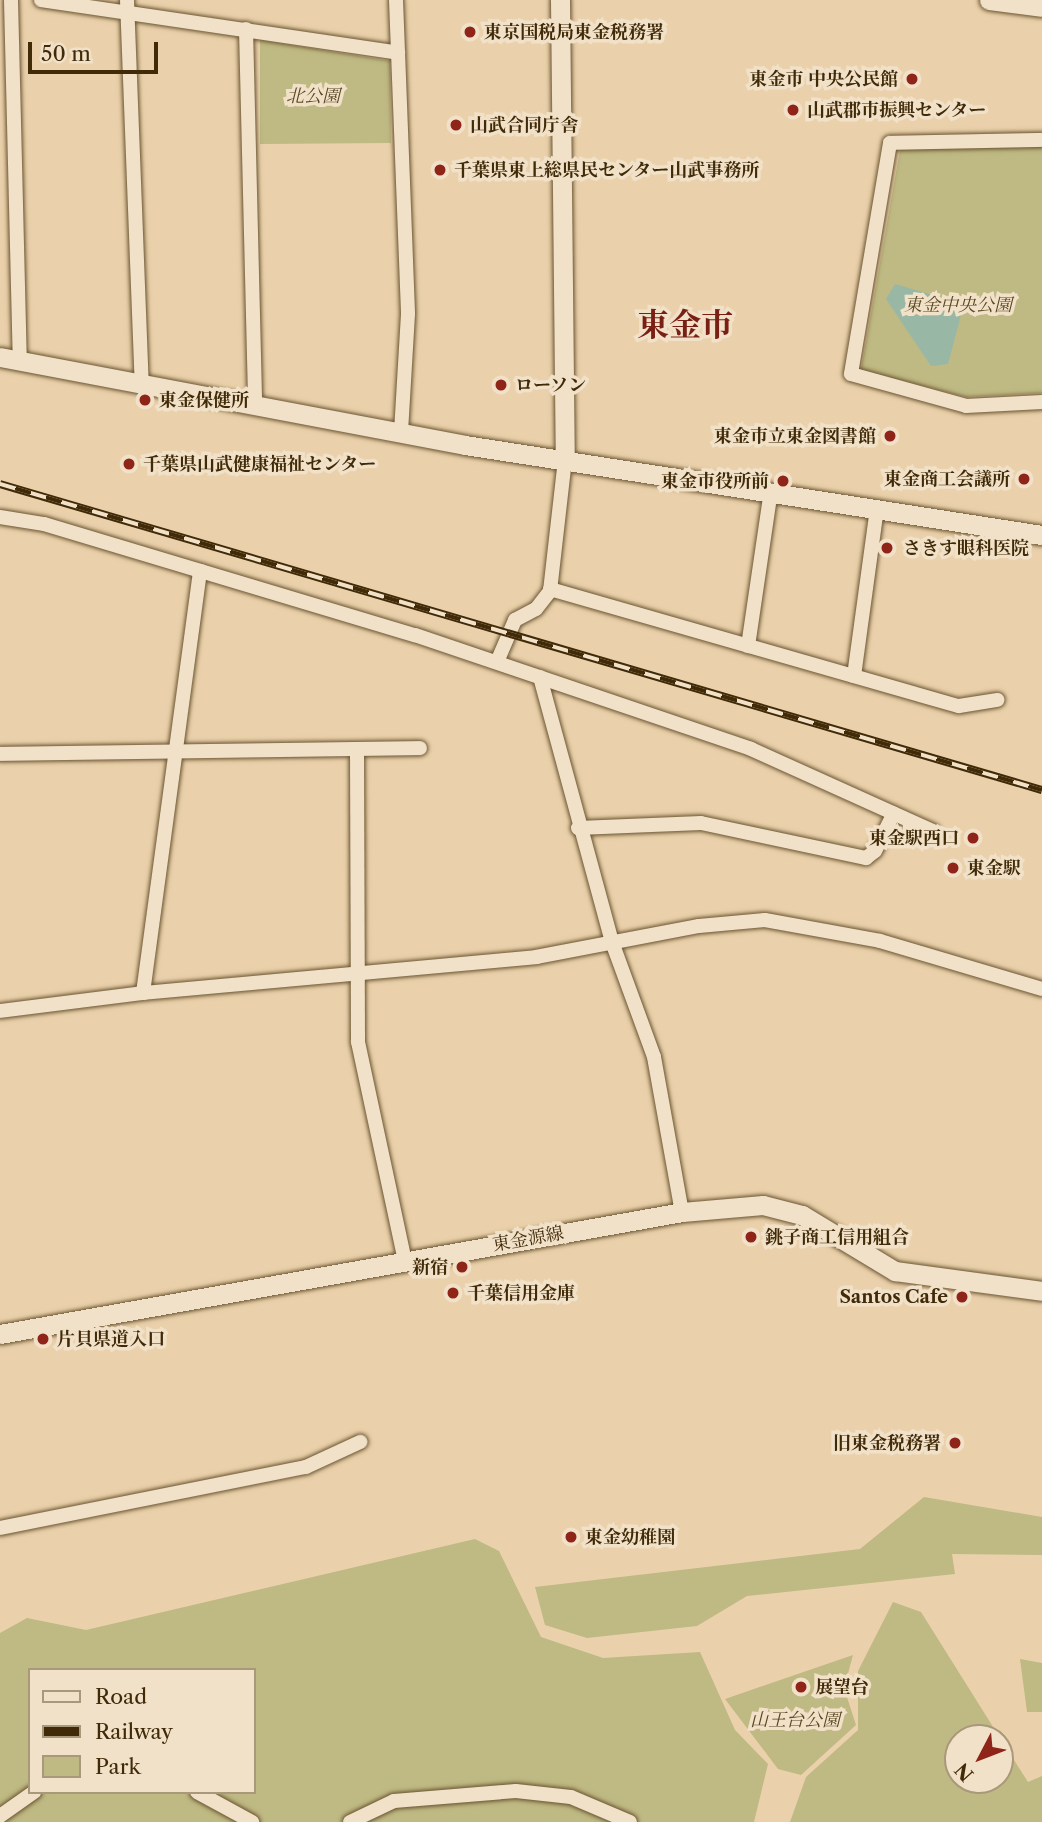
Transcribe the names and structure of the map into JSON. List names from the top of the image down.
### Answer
{
  "streets": {
    "street": ["東金源線"]
  },
  "districts": ["東金市"],
  "parks": ["北公園", "東金中央公園", "山王台公園"],
  "places": [
    "東京国税局東金税務署",
    "東金市 中央公民館",
    "山武郡市振興センター",
    "山武合同庁舎",
    "千葉県東上総県民センター山武事務所",
    "ローソン",
    "東金保健所",
    "東金市立東金図書館",
    "千葉県山武健康福祉センター",
    "東金商工会議所",
    "東金市役所前",
    "さきす眼科医院",
    "東金駅西口",
    "東金駅",
    "銚子商工信用組合",
    "新宿",
    "千葉信用金庫",
    "Santos Cafe",
    "片貝県道入口",
    "旧東金税務署",
    "東金幼稚園",
    "展望台"
  ],
  "legend": ["Road", "Railway", "Park"],
  "scale_bar": "50 m",
  "north": "bottom left"
}
